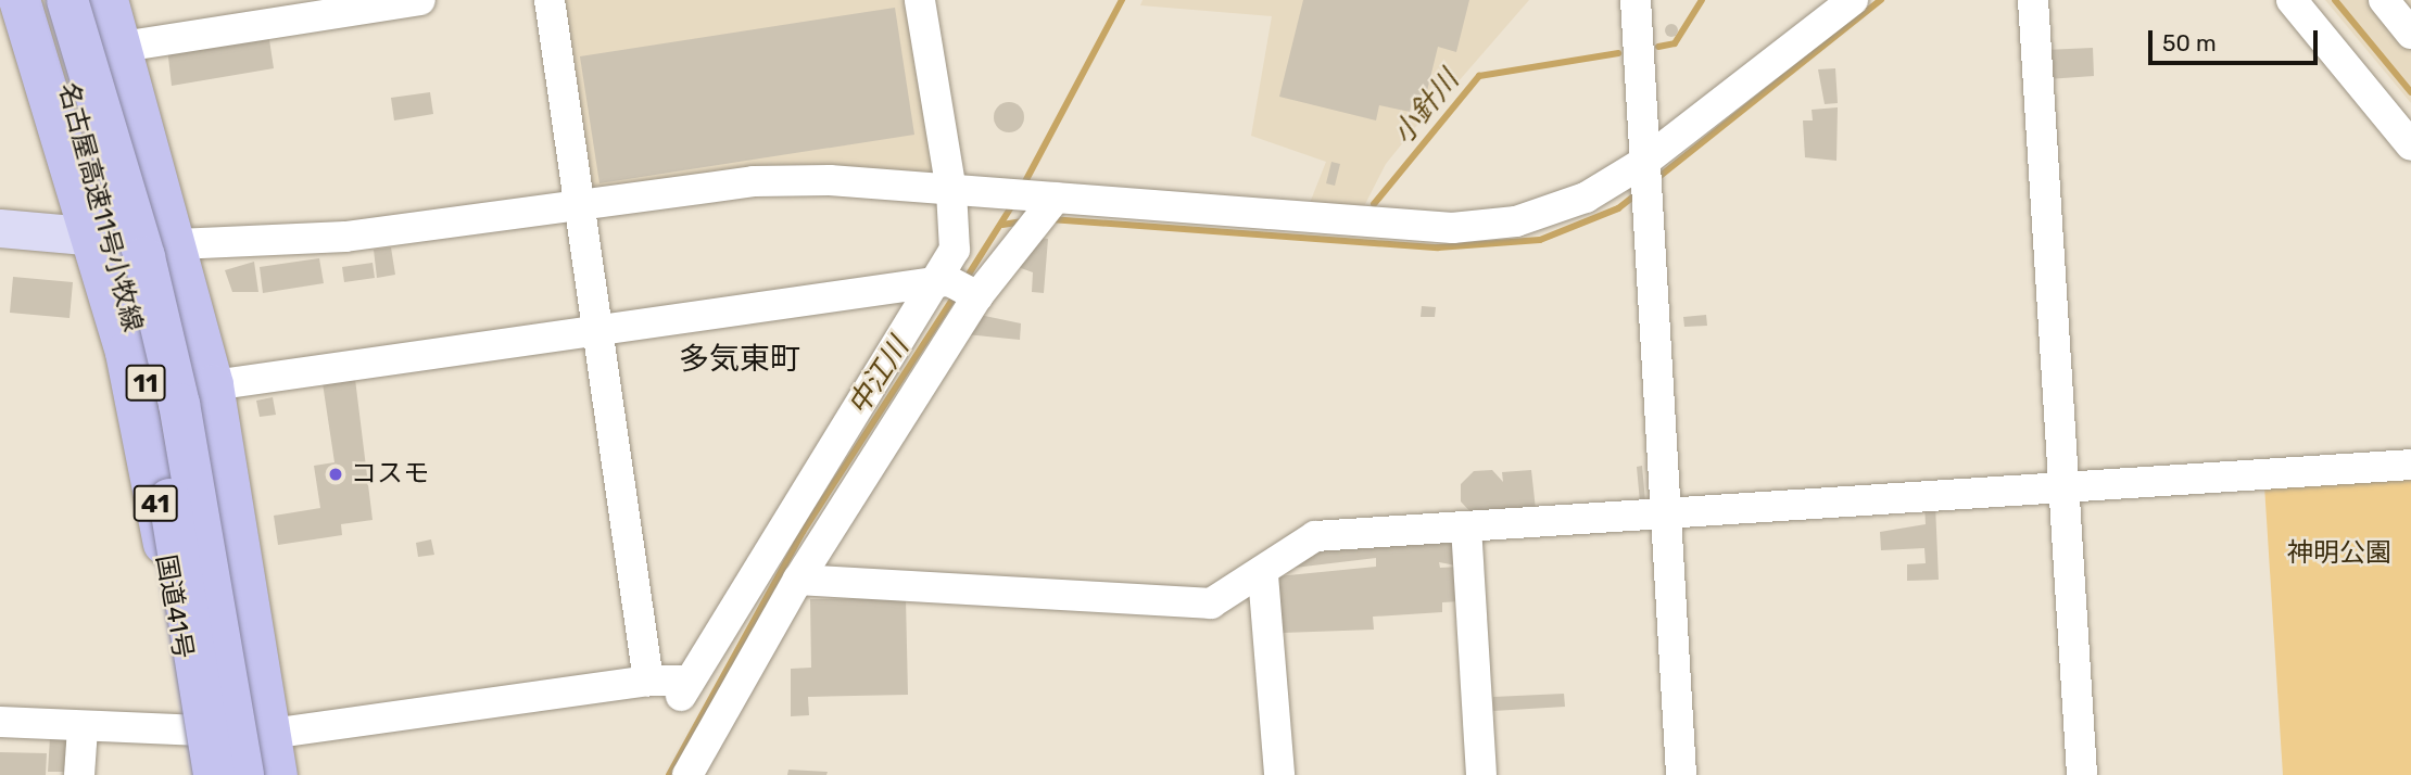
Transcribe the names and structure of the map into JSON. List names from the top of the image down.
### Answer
{
  "streets": {
    "highway": [
      "名古屋高速11号小牧線",
      "11",
      "41",
      "国道41号"
    ]
  },
  "districts": ["多気東町"],
  "water": ["小針川", "中江川"],
  "parks": ["神明公園"],
  "places": ["コスモ"],
  "scale_bar": "50 m"
}
